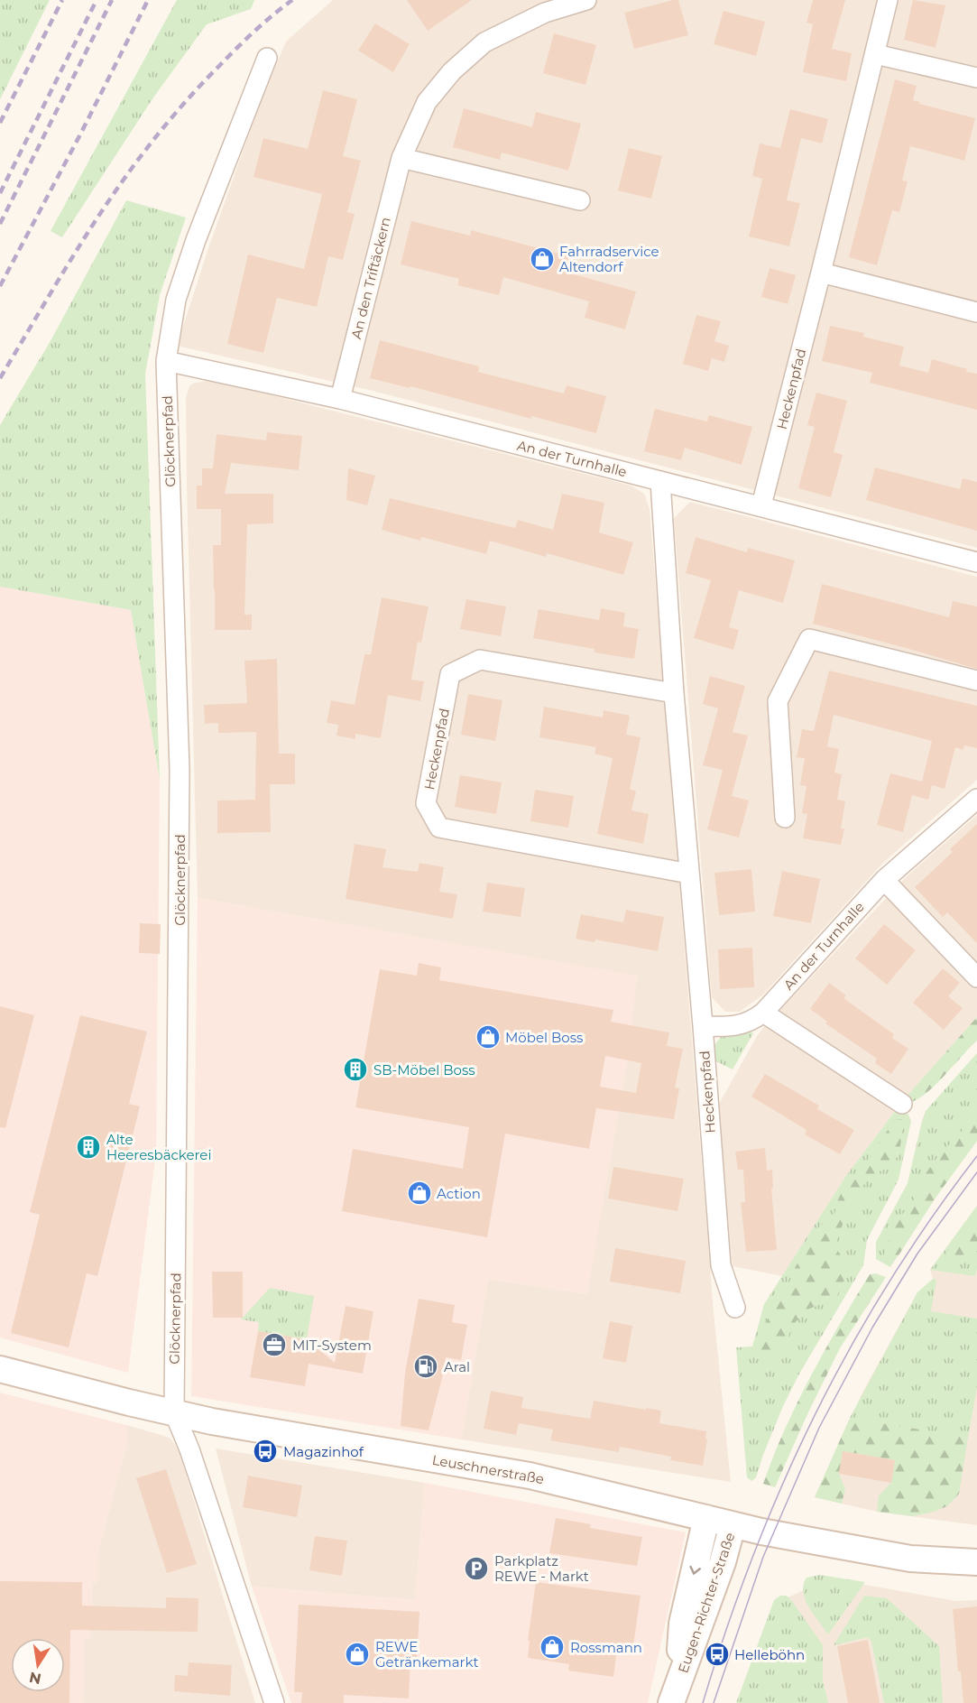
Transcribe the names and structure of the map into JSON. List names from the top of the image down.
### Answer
{
  "streets": {
    "main road": ["Leuschnerstraße", "Eugen-Richter-Straße"],
    "street": [
      "An den Triftäckern",
      "Heckenpfad",
      "Glöcknerpfad",
      "An der Turnhalle"
    ]
  },
  "crossings": [
    ["An den Triftäckern", "An der Turnhalle"],
    ["Heckenpfad", "An der Turnhalle"],
    ["Glöcknerpfad", "An der Turnhalle"],
    ["Glöcknerpfad", "Leuschnerstraße"],
    ["Leuschnerstraße", "Eugen-Richter-Straße"]
  ],
  "places": {
    "shop": [
      "Fahrradservice Altendorf",
      "Möbel Boss",
      "Action",
      "Rossmann",
      "REWE Getränkemarkt"
    ],
    "building": ["SB-Möbel Boss", "Alte Heeresbäckerei"],
    "office": ["MIT-System"],
    "fuel station": ["Aral"],
    "bus stop": ["Magazinhof", "Helleböhn"],
    "parking": ["Parkplatz REWE - Markt"]
  },
  "north": "bottom"
}
